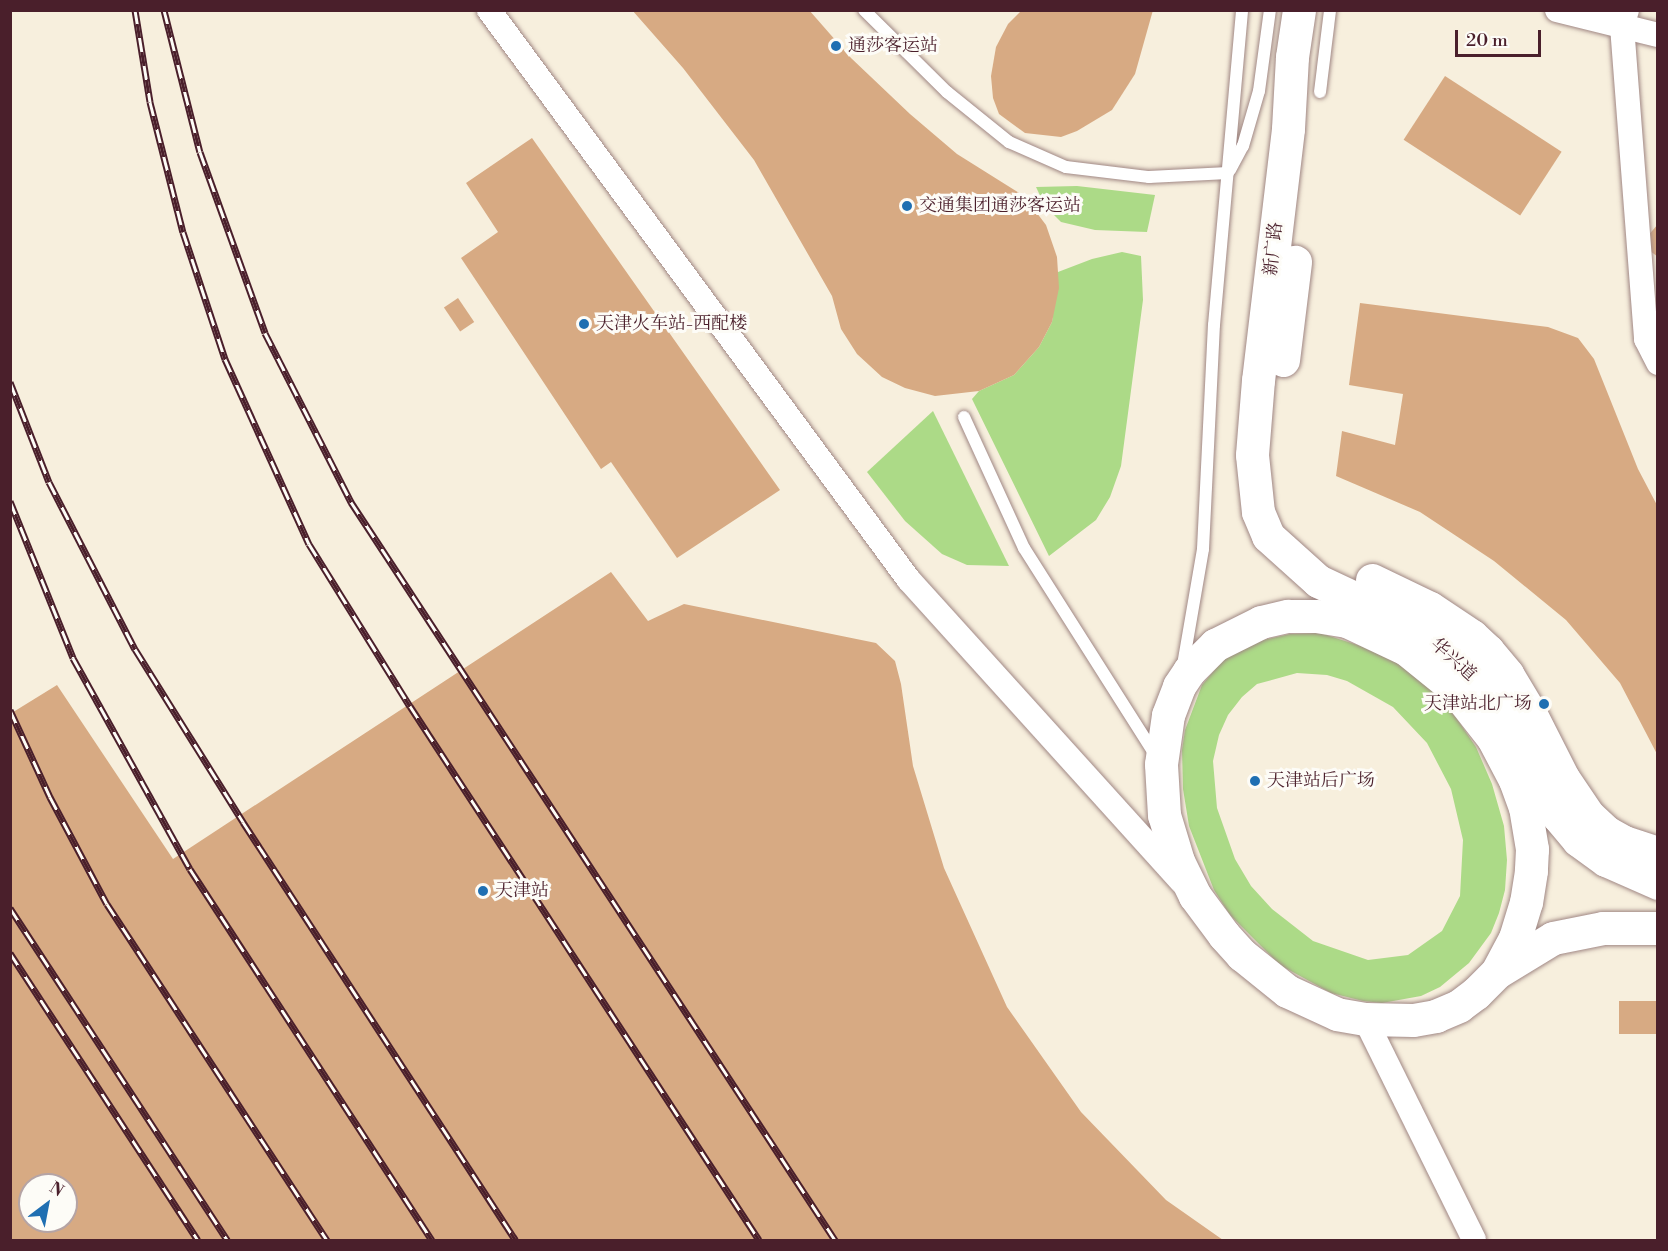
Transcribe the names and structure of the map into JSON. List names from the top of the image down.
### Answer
{
  "streets": {
    "main road": ["新广路", "华兴道"]
  },
  "crossings": [
    ["新广路", "华兴道"]
  ],
  "places": [
    "通莎客运站",
    "交通集团通莎客运站",
    "天津火车站-西配楼",
    "天津站北广场",
    "天津站后广场",
    "天津站"
  ],
  "scale_bar": "20 m",
  "north": "top right"
}
